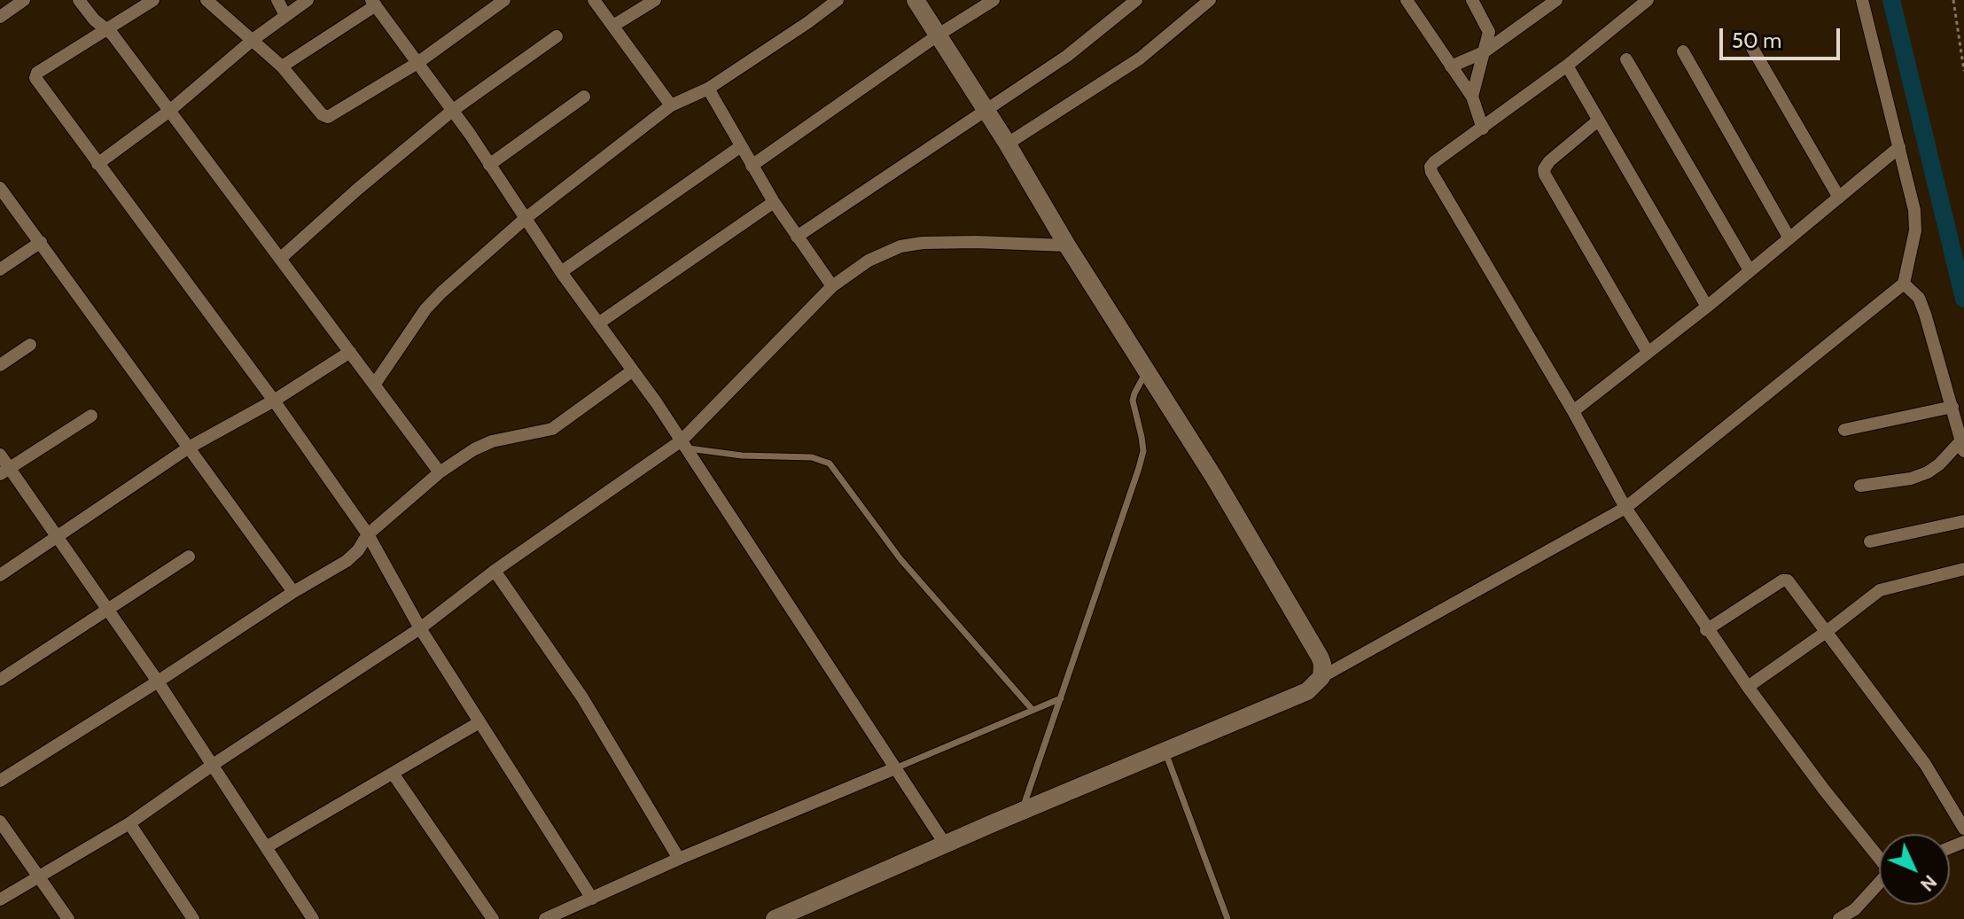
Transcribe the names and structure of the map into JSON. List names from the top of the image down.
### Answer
{
  "scale_bar": "50 m",
  "north": "bottom right"
}
